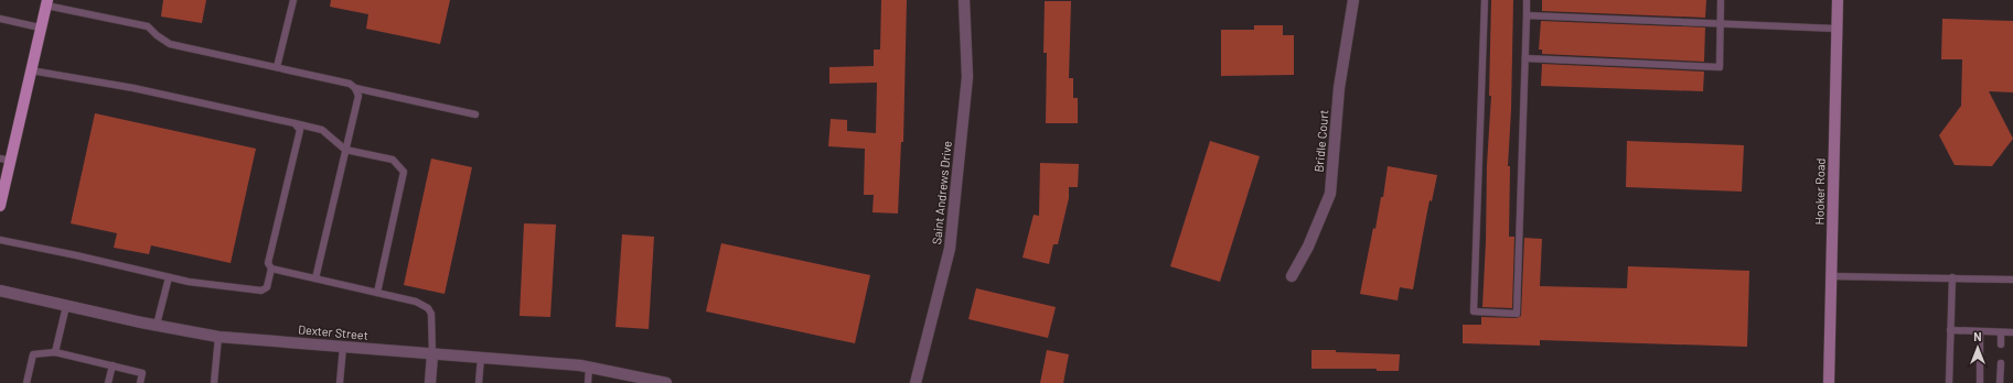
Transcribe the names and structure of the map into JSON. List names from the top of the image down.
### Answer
{
  "streets": {
    "main road": ["Hooker Road"],
    "street": ["Bridle Court", "Saint Andrews Drive", "Dexter Street"]
  },
  "north": "top"
}
